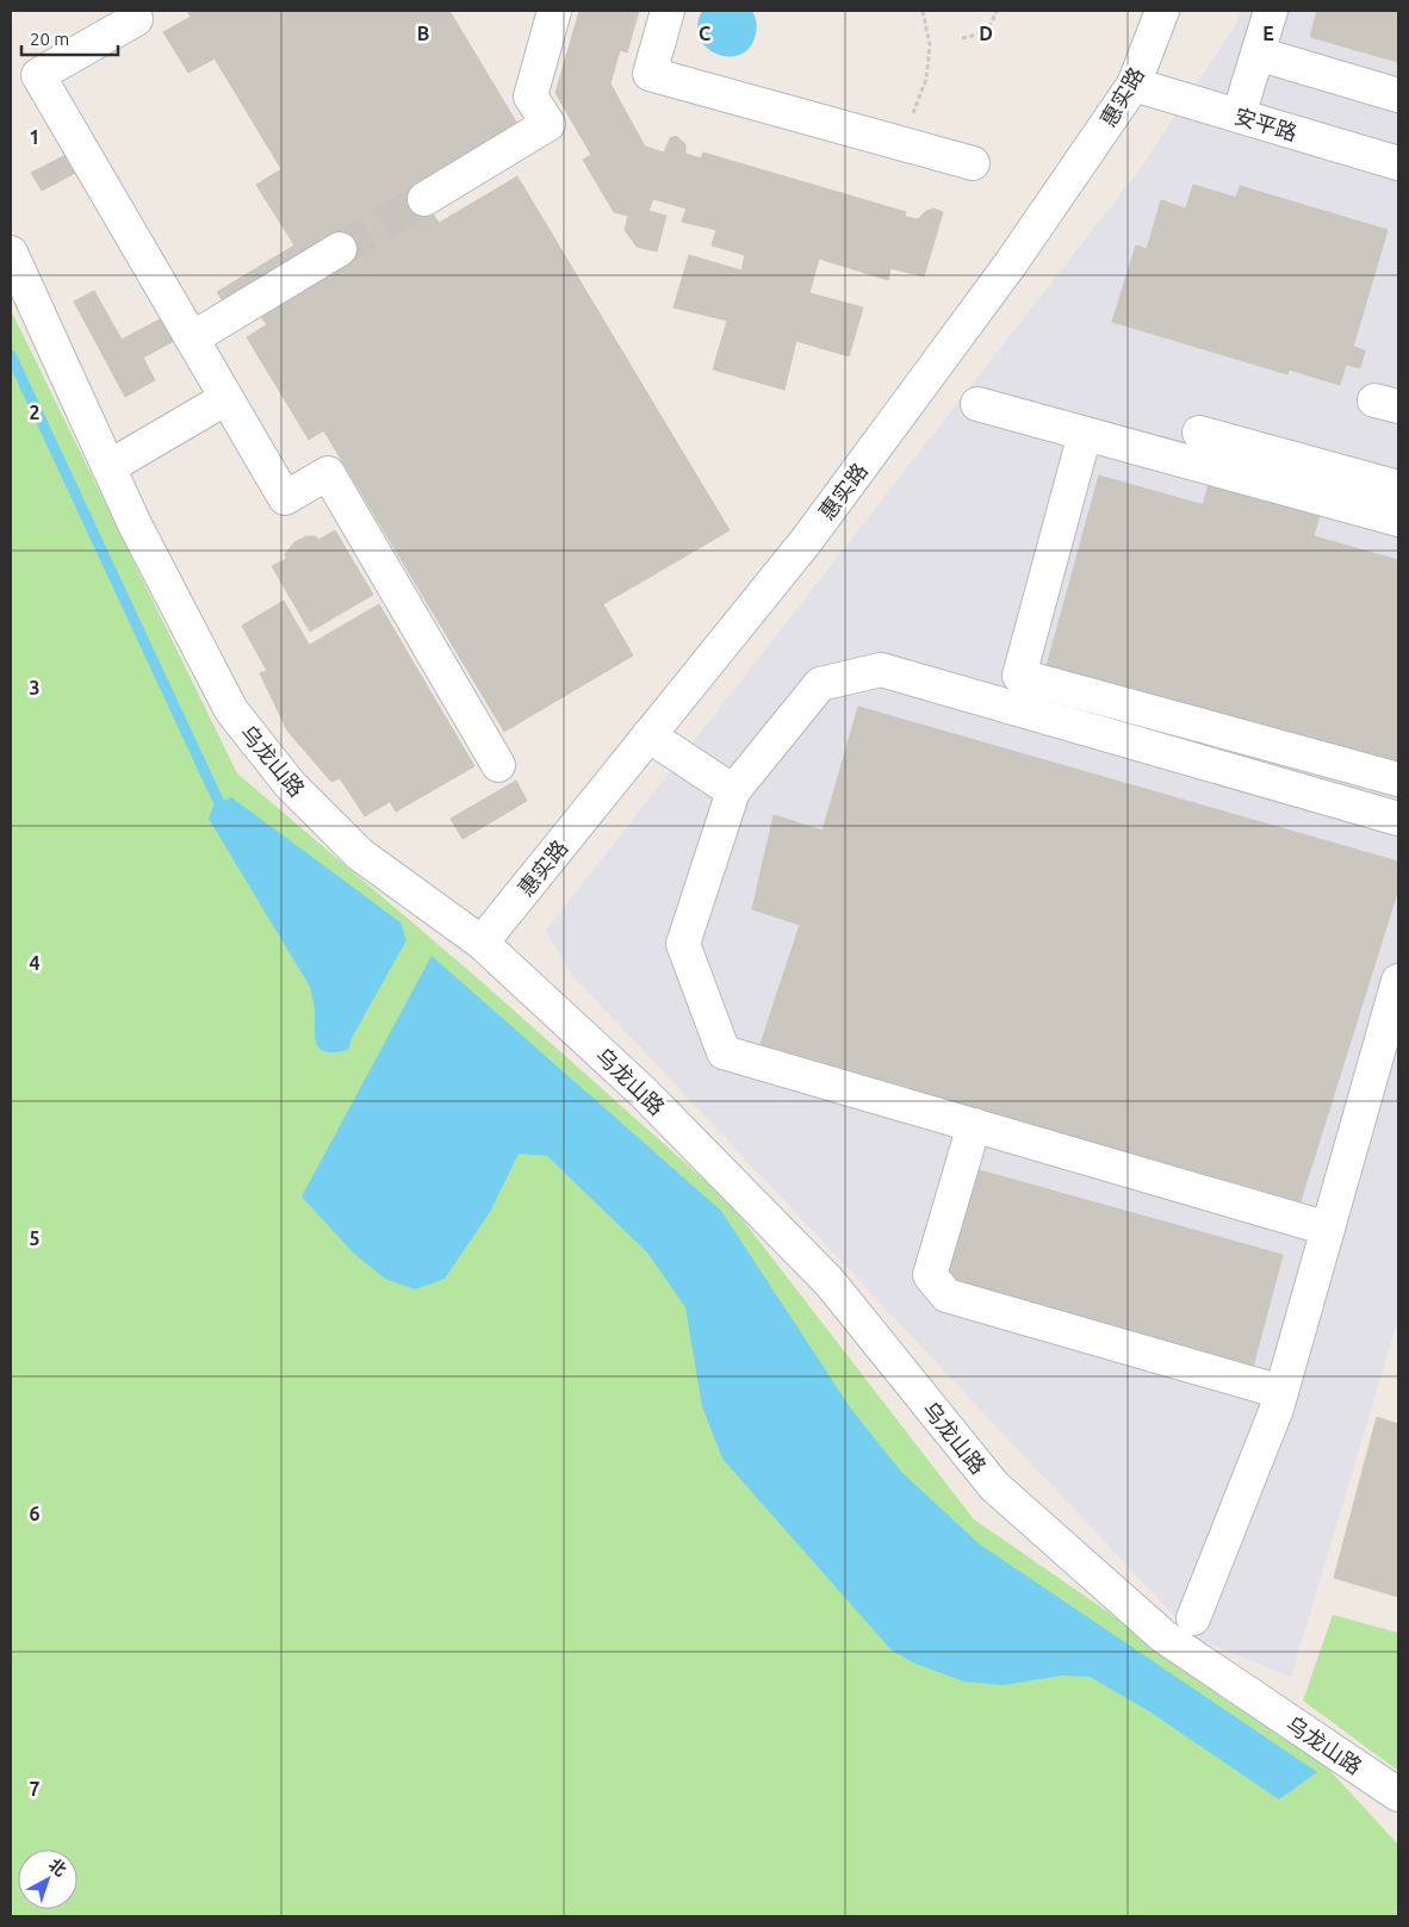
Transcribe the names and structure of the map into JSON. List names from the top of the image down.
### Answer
{
  "streets": {
    "street": ["惠实路", "安平路", "乌龙山路"]
  },
  "crossings": [
    ["惠实路", "安平路"],
    ["惠实路", "乌龙山路"]
  ],
  "scale_bar": "20 m",
  "north": "top right",
  "grid": {
    "columns": [
      "B",
      "C",
      "D",
      "E"
    ],
    "rows": [
      "1",
      "2",
      "3",
      "4",
      "5",
      "6",
      "7"
    ]
  }
}
